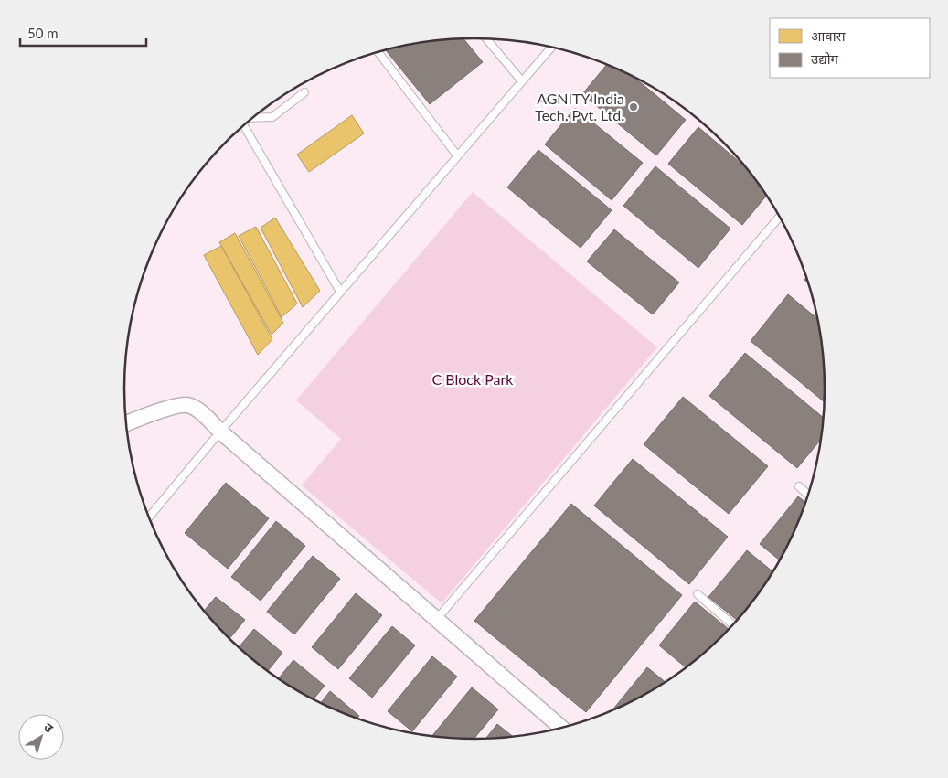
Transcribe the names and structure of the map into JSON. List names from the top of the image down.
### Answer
{
  "parks": ["C Block Park"],
  "places": ["AGNITY India Tech. Pvt. Ltd."],
  "legend": ["आवास", "उद्योग"],
  "scale_bar": "50 m",
  "north": "top right"
}
